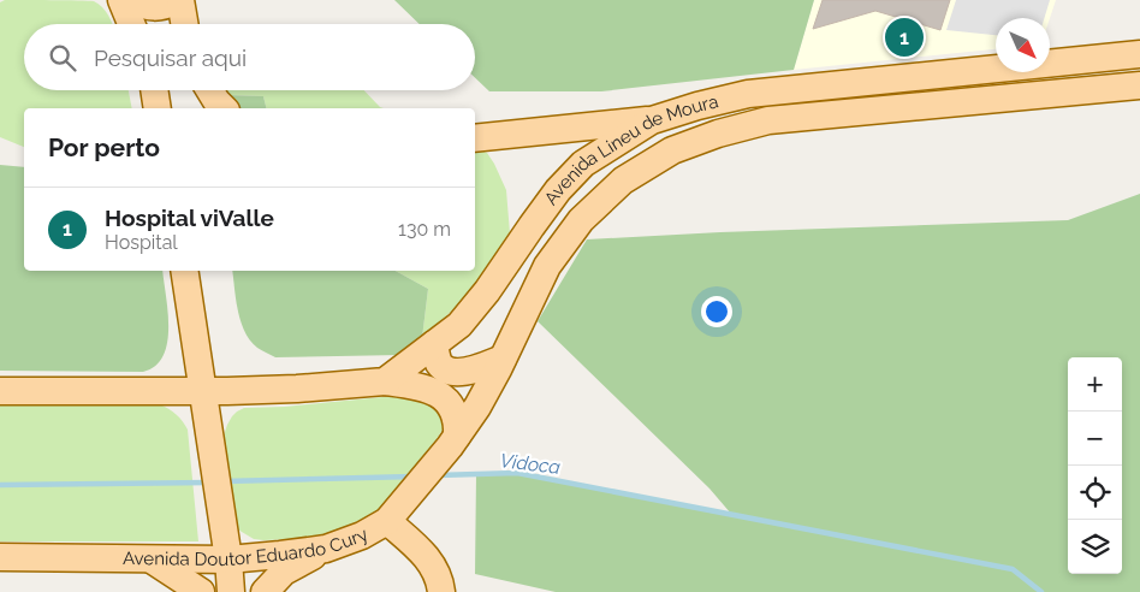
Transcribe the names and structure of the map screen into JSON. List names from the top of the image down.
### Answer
{
  "streets": {
    "main road": ["Avenida Lineu de Moura", "Avenida Doutor Eduardo Cury"]
  },
  "crossings": [
    ["Avenida Lineu de Moura", "Avenida Doutor Eduardo Cury"]
  ],
  "water": ["Vidoca"],
  "north": "bottom right",
  "page": {
    "pins": "1",
    "search": "Pesquisar aqui",
    "heading": "Por perto",
    "list": [
      {
        "mark": "1",
        "name": "Hospital viValle",
        "note": "Hospital",
        "value": "130 m"
      }
    ],
    "map_buttons": ["+", "−"]
  }
}
